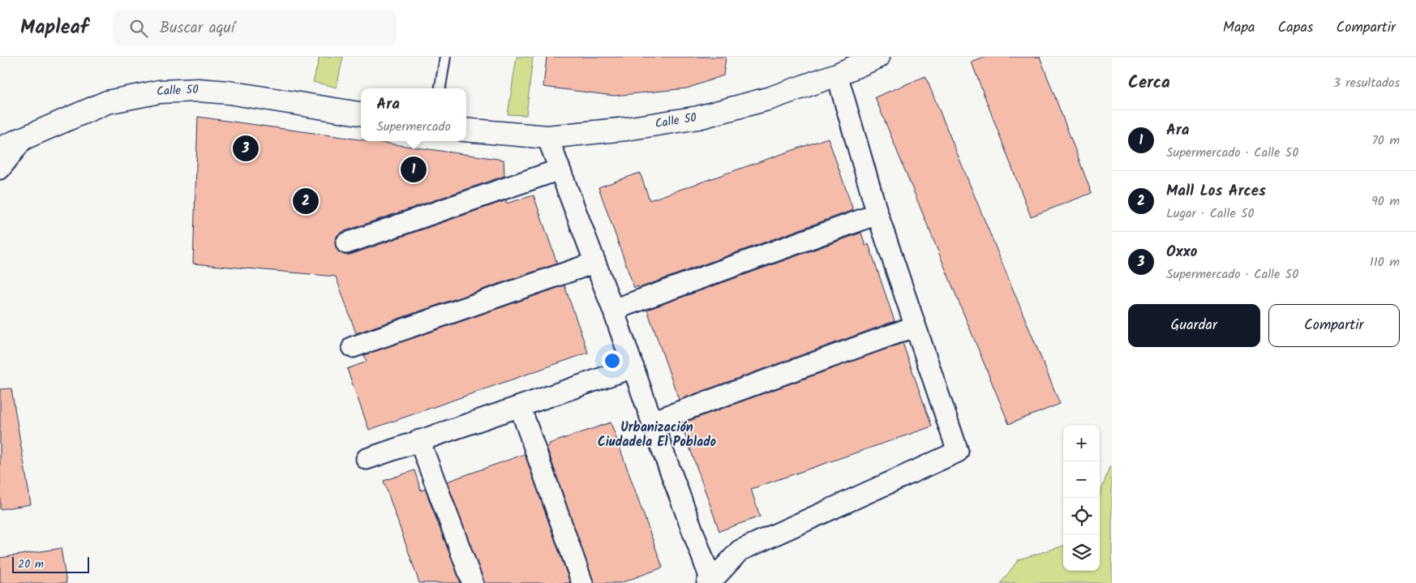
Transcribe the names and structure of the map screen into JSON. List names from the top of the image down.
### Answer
{
  "streets": {
    "main road": ["Calle 50"]
  },
  "districts": ["Urbanización Ciudadela El Poblado"],
  "scale_bar": "20 m",
  "page": {
    "header": "Mapleaf",
    "search": "Buscar aquí",
    "nav": ["Mapa", "Capas", "Compartir"],
    "heading": ["Cerca", "3 resultados"],
    "popup": ["Ara", "Supermercado"],
    "list": [
      {
        "mark": "1",
        "name": "Ara",
        "note": "Supermercado · Calle 50",
        "value": "70 m"
      },
      {
        "mark": "2",
        "name": "Mall Los Arces",
        "note": "Lugar · Calle 50",
        "value": "90 m"
      },
      {
        "mark": "3",
        "name": "Oxxo",
        "note": "Supermercado · Calle 50",
        "value": "110 m"
      }
    ],
    "pins": ["3", "1", "2"],
    "buttons": ["Guardar", "Compartir"],
    "map_buttons": ["+", "−"],
    "scale": "20 m"
  }
}
